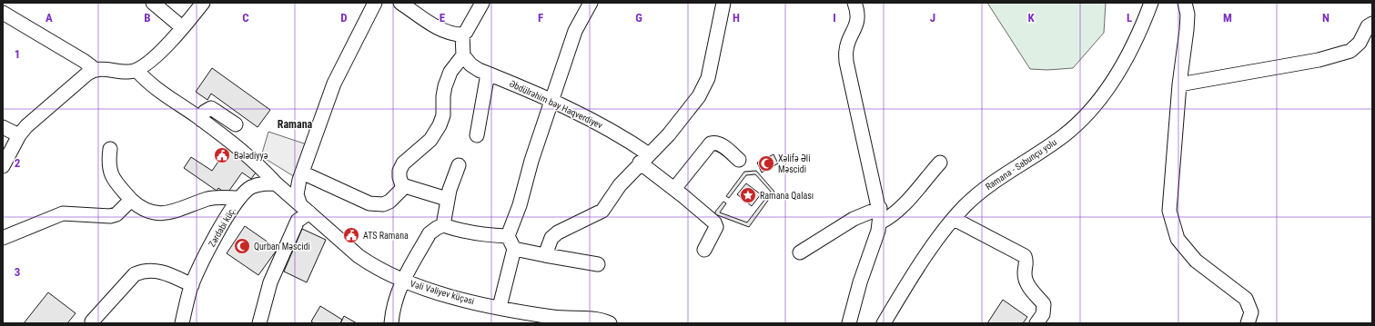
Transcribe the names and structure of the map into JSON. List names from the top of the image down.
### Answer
{
  "streets": {
    "street": [
      "Əbdülrəhim bəy Haqverdiyev",
      "Ramana - Sabunçu yolu",
      "Zərdabi küç.",
      "Vəli Vəliyev küçəsi"
    ]
  },
  "districts": ["Ramana"],
  "places": {
    "public building": ["Bələdiyyə", "ATS Ramana"],
    "mosque": ["Xəlifə Əli Məscidi", "Qurban Məscidi"],
    "place": ["Ramana Qalası"]
  },
  "grid": {
    "columns": [
      "A",
      "B",
      "C",
      "D",
      "E",
      "F",
      "G",
      "H",
      "I",
      "J",
      "K",
      "L",
      "M",
      "N"
    ],
    "rows": ["1", "2", "3"]
  }
}
